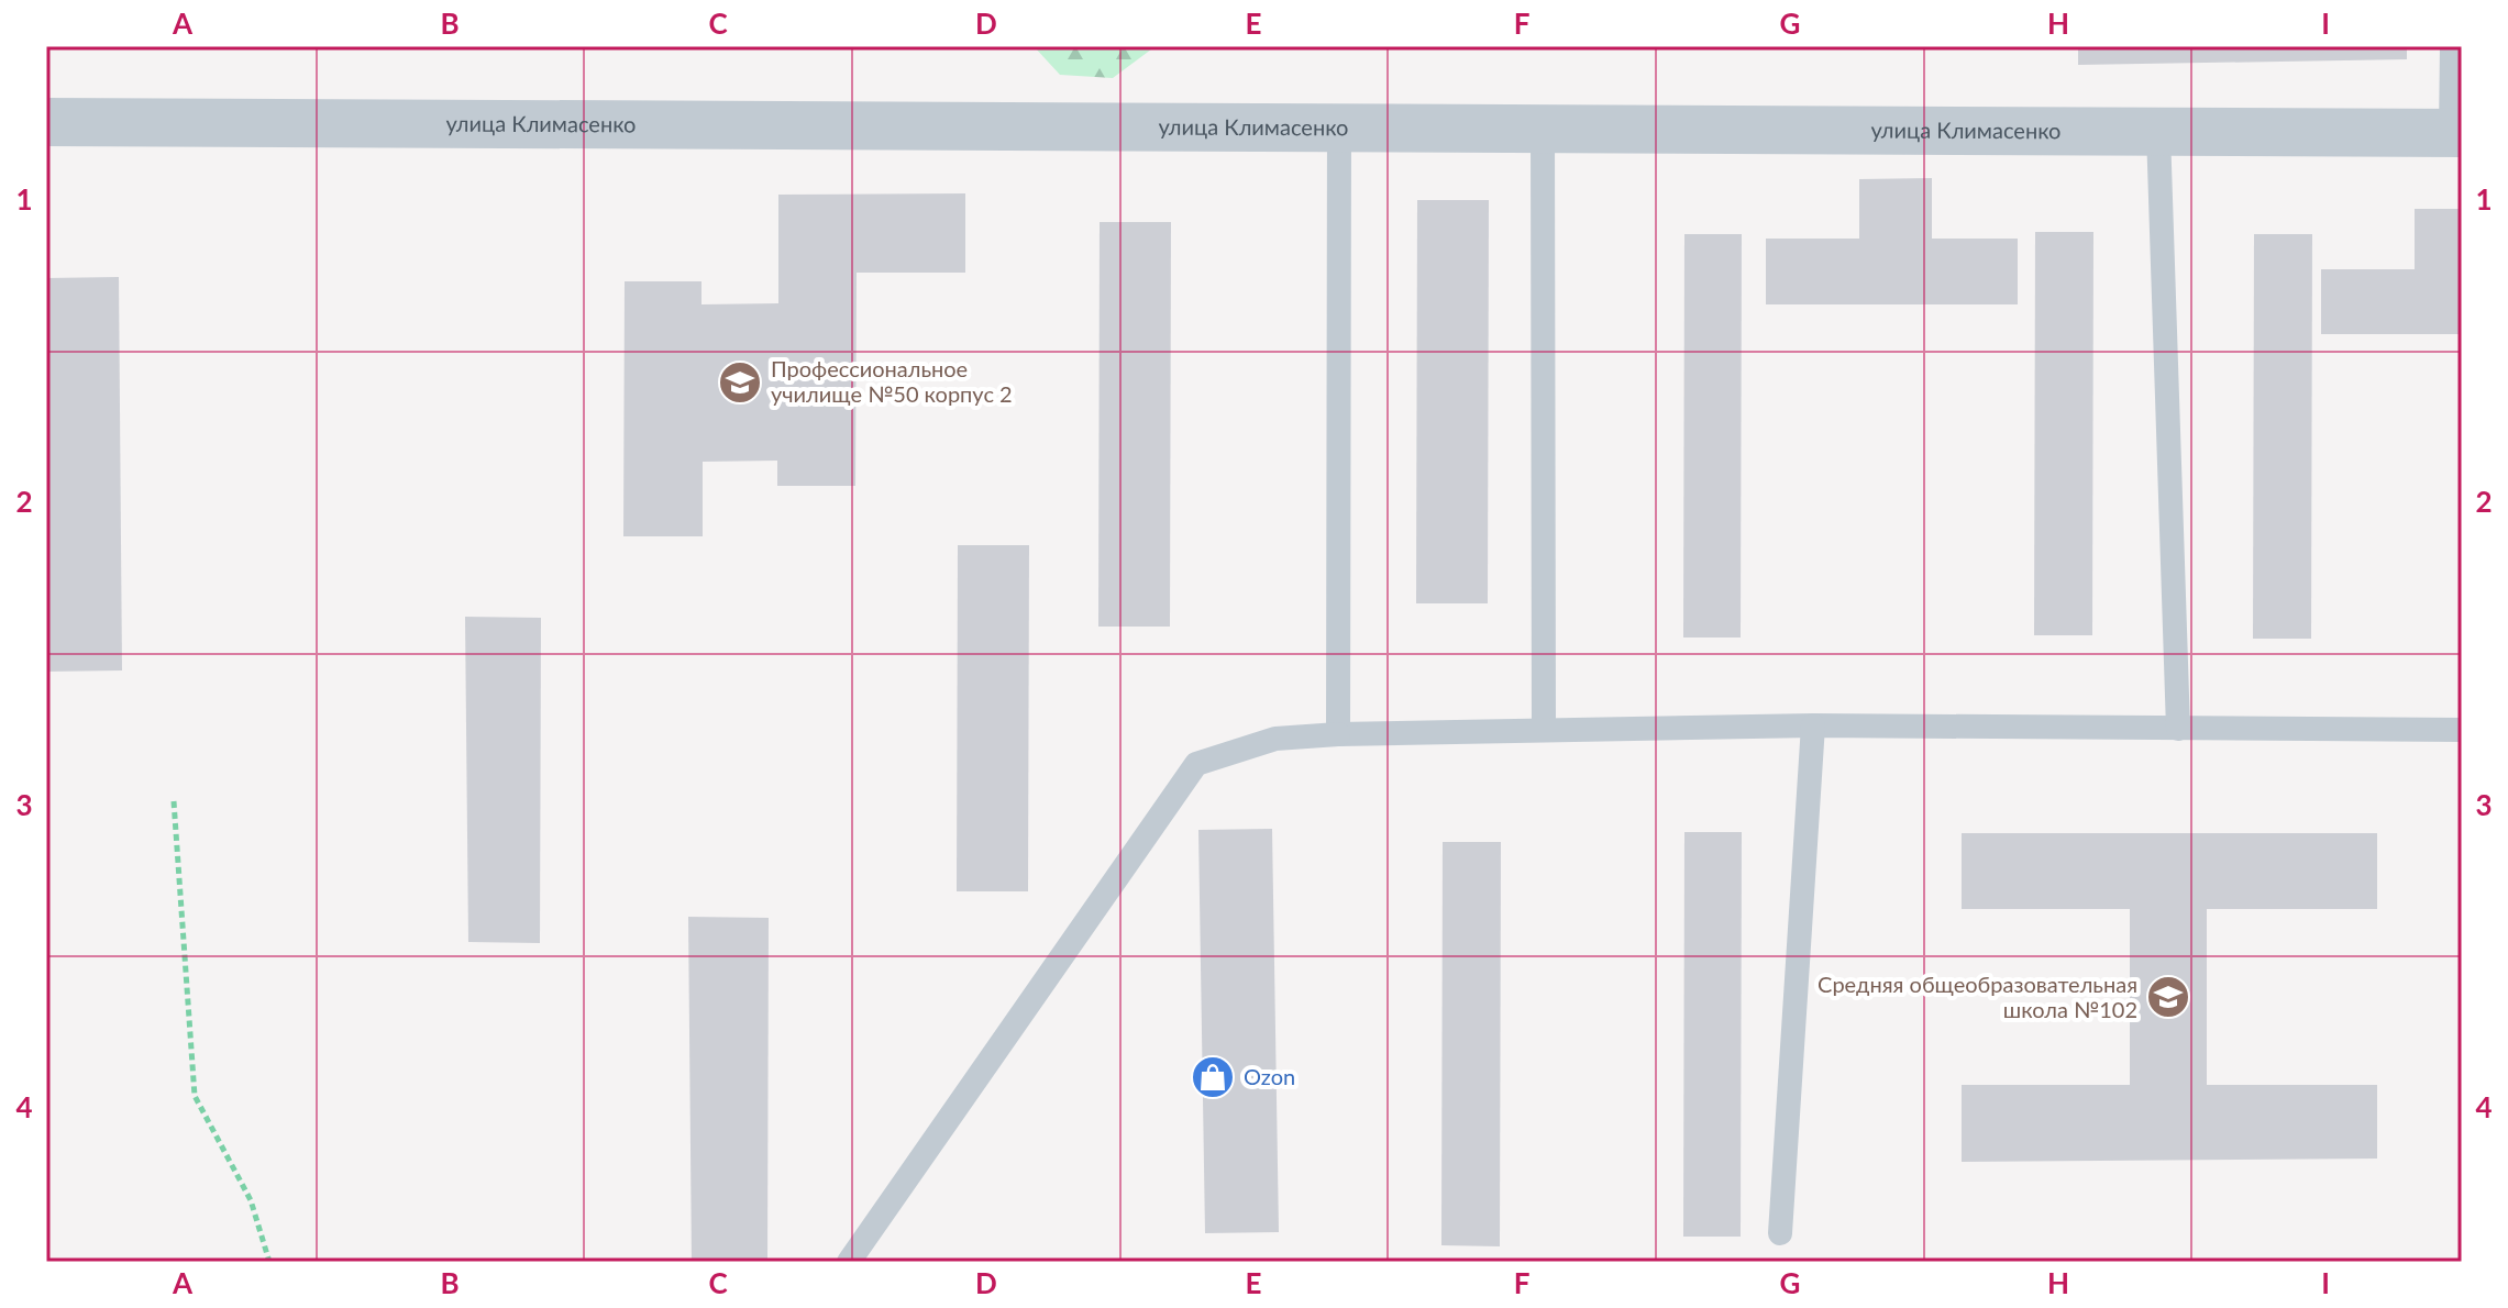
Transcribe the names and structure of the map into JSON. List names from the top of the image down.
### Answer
{
  "streets": {
    "street": ["улица Климасенко"]
  },
  "places": {
    "school or university": ["Профессиональное училище №50 корпус 2", "Средняя общеобразовательная школа №102"],
    "shop": ["Ozon"]
  },
  "grid": {
    "columns": [
      "A",
      "B",
      "C",
      "D",
      "E",
      "F",
      "G",
      "H",
      "I"
    ],
    "rows": [
      "1",
      "2",
      "3",
      "4"
    ]
  }
}
